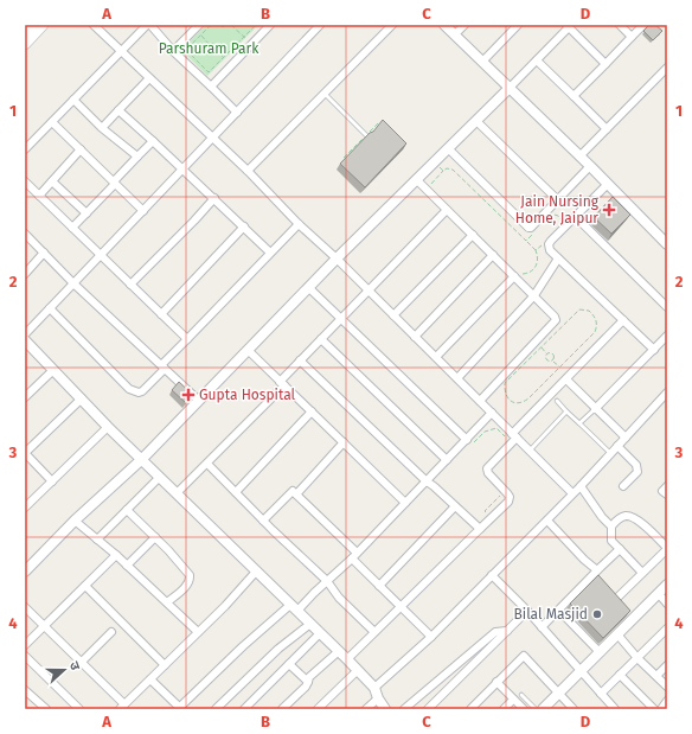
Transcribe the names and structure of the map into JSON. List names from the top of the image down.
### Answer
{
  "parks": ["Parshuram Park"],
  "places": {
    "health": ["Jain Nursing Home, Jaipur", "Gupta Hospital"],
    "other": ["Bilal Masjid"]
  },
  "north": "right",
  "grid": {
    "columns": [
      "A",
      "B",
      "C",
      "D"
    ],
    "rows": [
      "1",
      "2",
      "3",
      "4"
    ]
  }
}
